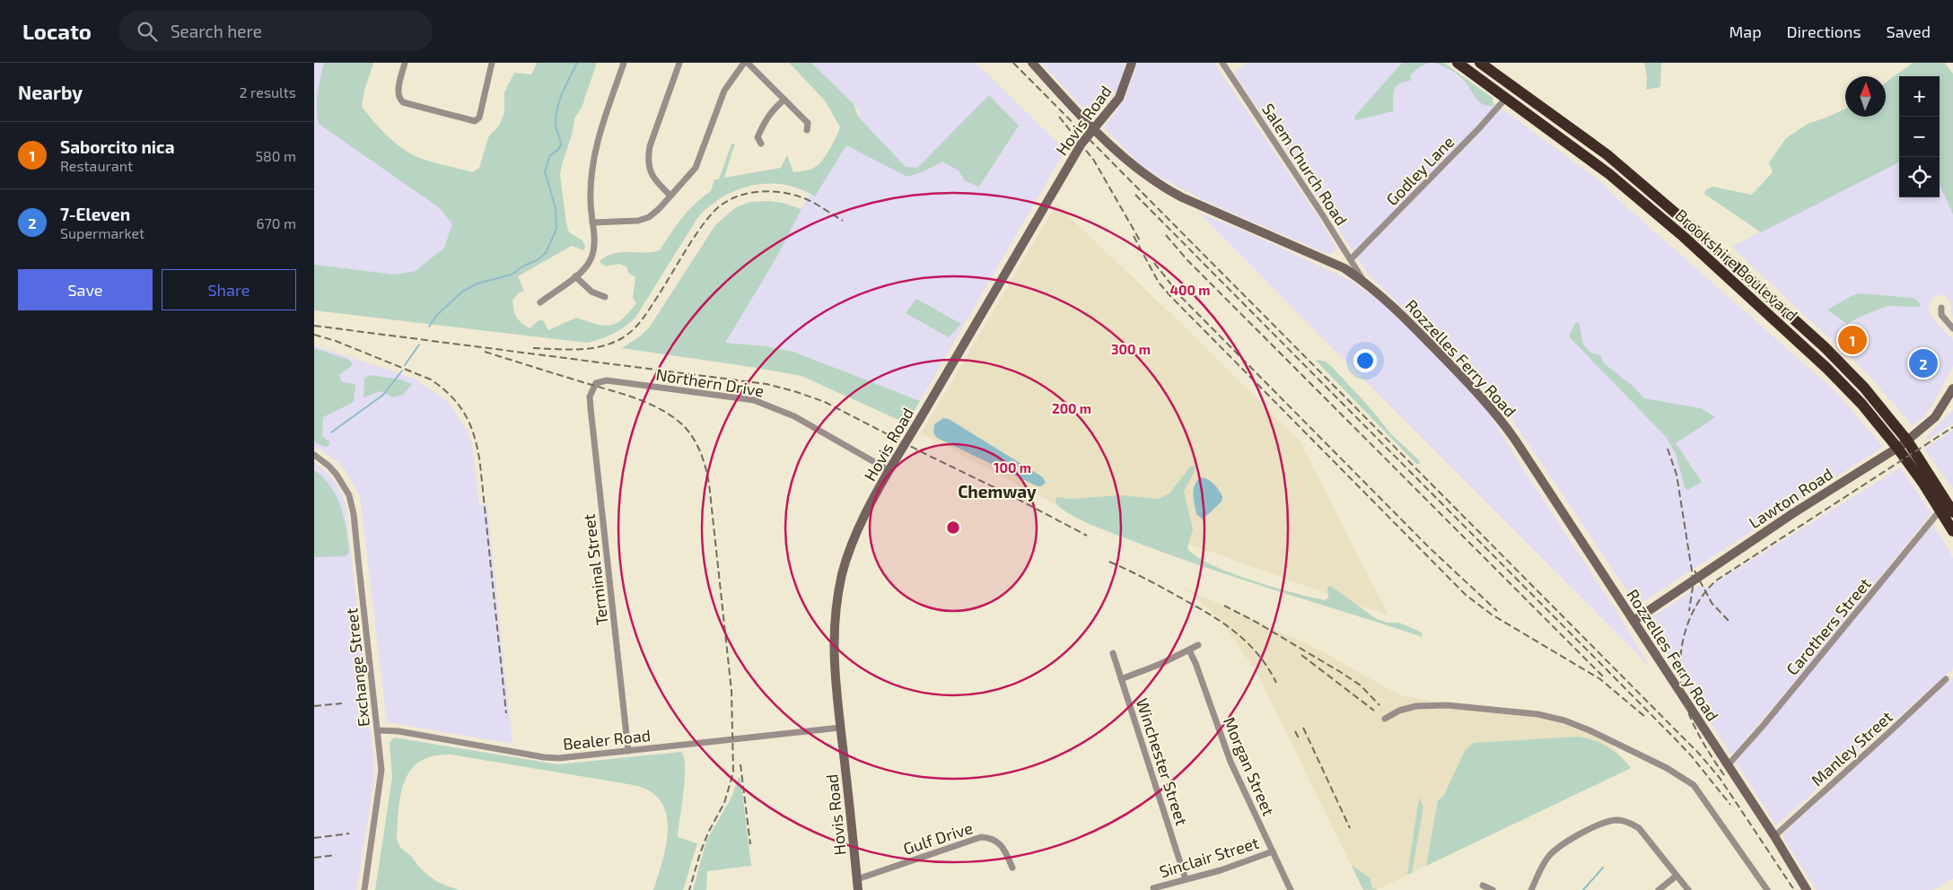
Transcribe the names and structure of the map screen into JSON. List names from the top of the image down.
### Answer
{
  "streets": {
    "highway": ["Brookshire Boulevard"],
    "street": [
      "Hovis Road",
      "Salem Church Road",
      "Godley Lane",
      "Rozzelles Ferry Road",
      "Northern Drive",
      "Lawton Road",
      "Terminal Street",
      "Carothers Street",
      "Exchange Street",
      "Bealer Road",
      "Manley Street",
      "Winchester Street",
      "Morgan Street",
      "Gulf Drive",
      "Sinclair Street"
    ]
  },
  "crossings": [
    ["Hovis Road", "Rozzelles Ferry Road"],
    ["Hovis Road", "Northern Drive"],
    ["Hovis Road", "Bealer Road"],
    ["Hovis Road", "Gulf Drive"],
    ["Salem Church Road", "Godley Lane"],
    ["Salem Church Road", "Rozzelles Ferry Road"],
    ["Godley Lane", "Brookshire Boulevard"],
    ["Brookshire Boulevard", "Lawton Road"],
    ["Brookshire Boulevard", "Carothers Street"],
    ["Rozzelles Ferry Road", "Lawton Road"],
    ["Rozzelles Ferry Road", "Carothers Street"],
    ["Rozzelles Ferry Road", "Manley Street"],
    ["Northern Drive", "Terminal Street"],
    ["Terminal Street", "Bealer Road"],
    ["Exchange Street", "Bealer Road"],
    ["Winchester Street", "Sinclair Street"],
    ["Morgan Street", "Sinclair Street"]
  ],
  "districts": ["Chemway"],
  "north": "top",
  "page": {
    "header": "Locato",
    "search": "Search here",
    "nav": ["Map", "Directions", "Saved"],
    "heading": ["Nearby", "2 results"],
    "map_buttons": ["+", "−"],
    "list": [
      {
        "mark": "1",
        "name": "Saborcito nica",
        "note": "Restaurant",
        "value": "580 m"
      },
      {
        "mark": "2",
        "name": "7-Eleven",
        "note": "Supermarket",
        "value": "670 m"
      }
    ],
    "buttons": ["Save", "Share"],
    "pins": ["1", "2"]
  },
  "rings": [
    "400 m",
    "300 m",
    "200 m",
    "100 m"
  ]
}
